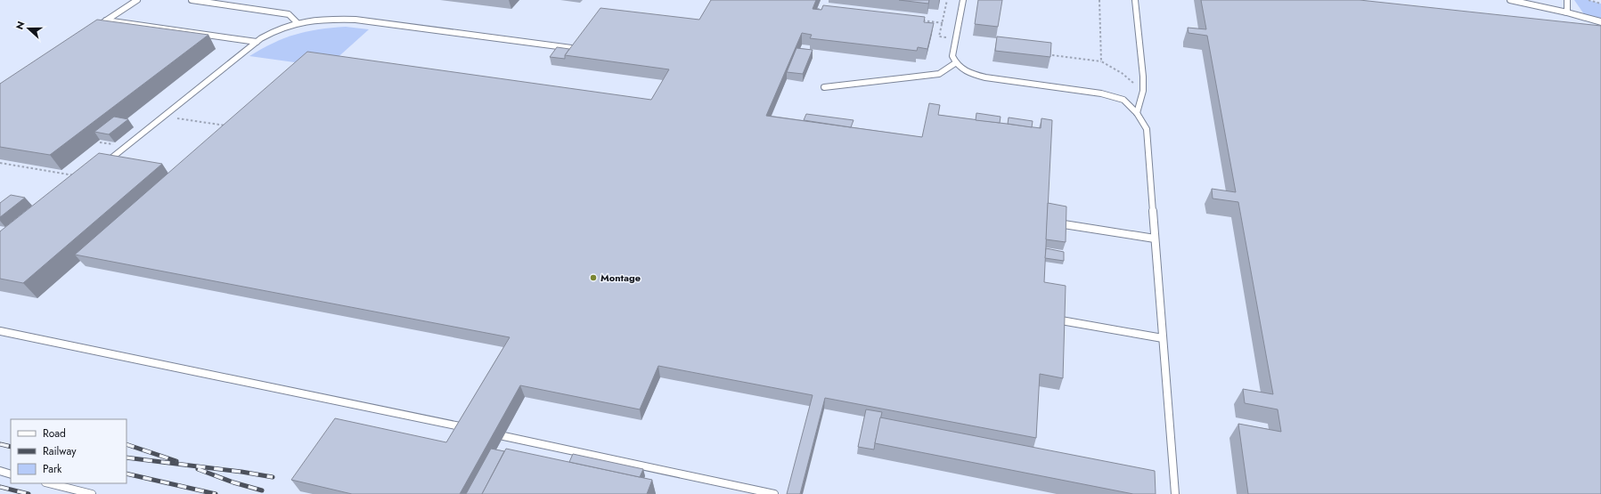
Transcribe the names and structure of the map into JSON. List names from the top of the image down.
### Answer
{
  "places": ["Montage"],
  "legend": ["Road", "Railway", "Park"],
  "north": "left"
}
